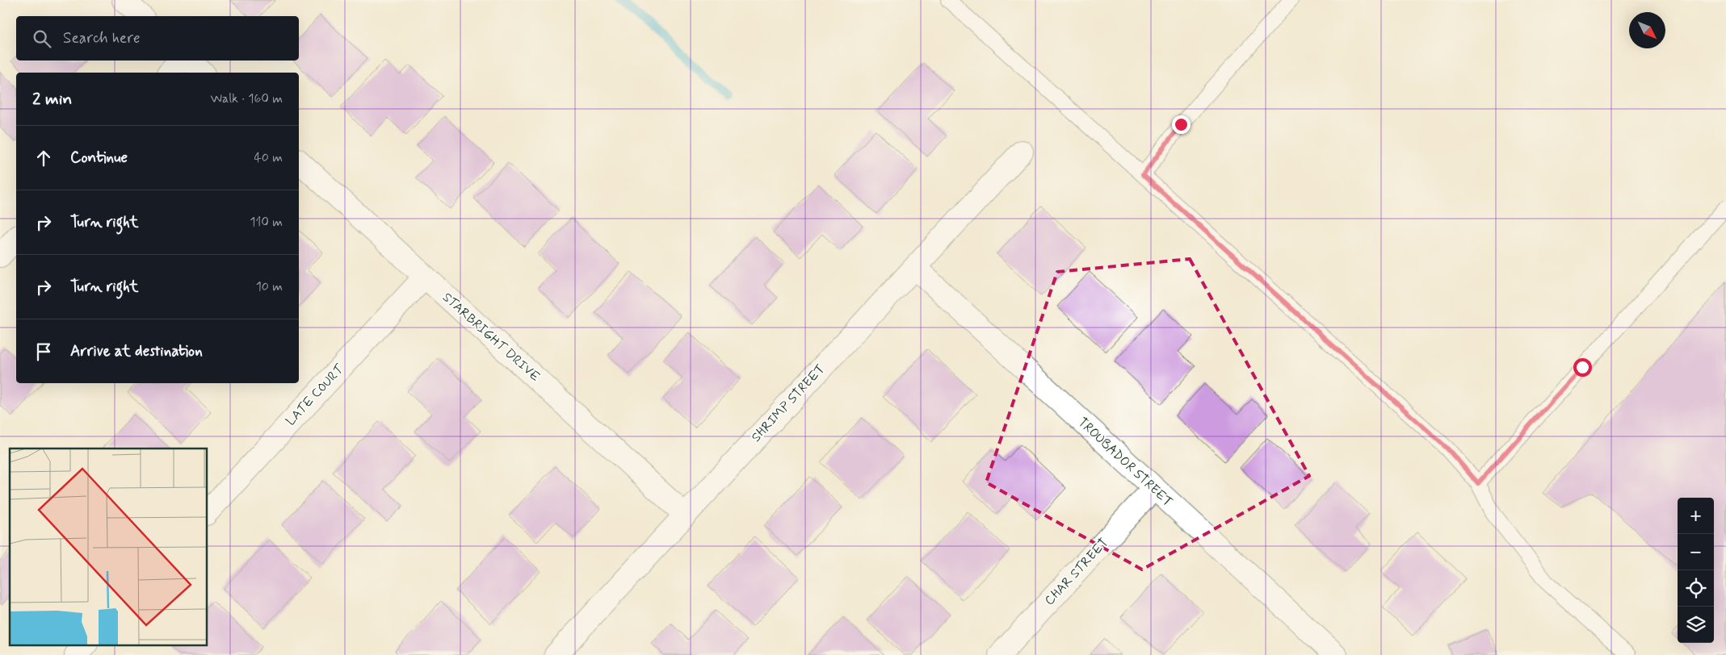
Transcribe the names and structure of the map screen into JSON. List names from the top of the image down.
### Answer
{
  "streets": {
    "street": [
      "STARBRIGHT DRIVE",
      "LATE COURT",
      "SHRIMP STREET",
      "TROUBADOR STREET",
      "CHAR STREET"
    ]
  },
  "crossings": [
    ["STARBRIGHT DRIVE", "LATE COURT"],
    ["STARBRIGHT DRIVE", "SHRIMP STREET"],
    ["SHRIMP STREET", "TROUBADOR STREET"],
    ["TROUBADOR STREET", "CHAR STREET"]
  ],
  "north": "bottom right",
  "page": {
    "search": "Search here",
    "heading": ["2 min", "Walk · 160 m"],
    "list": [
      ["Continue", "40 m"],
      ["Turn right", "110 m"],
      ["Turn right", "10 m"],
      "Arrive at destination"
    ],
    "map_buttons": ["+", "−"]
  }
}
